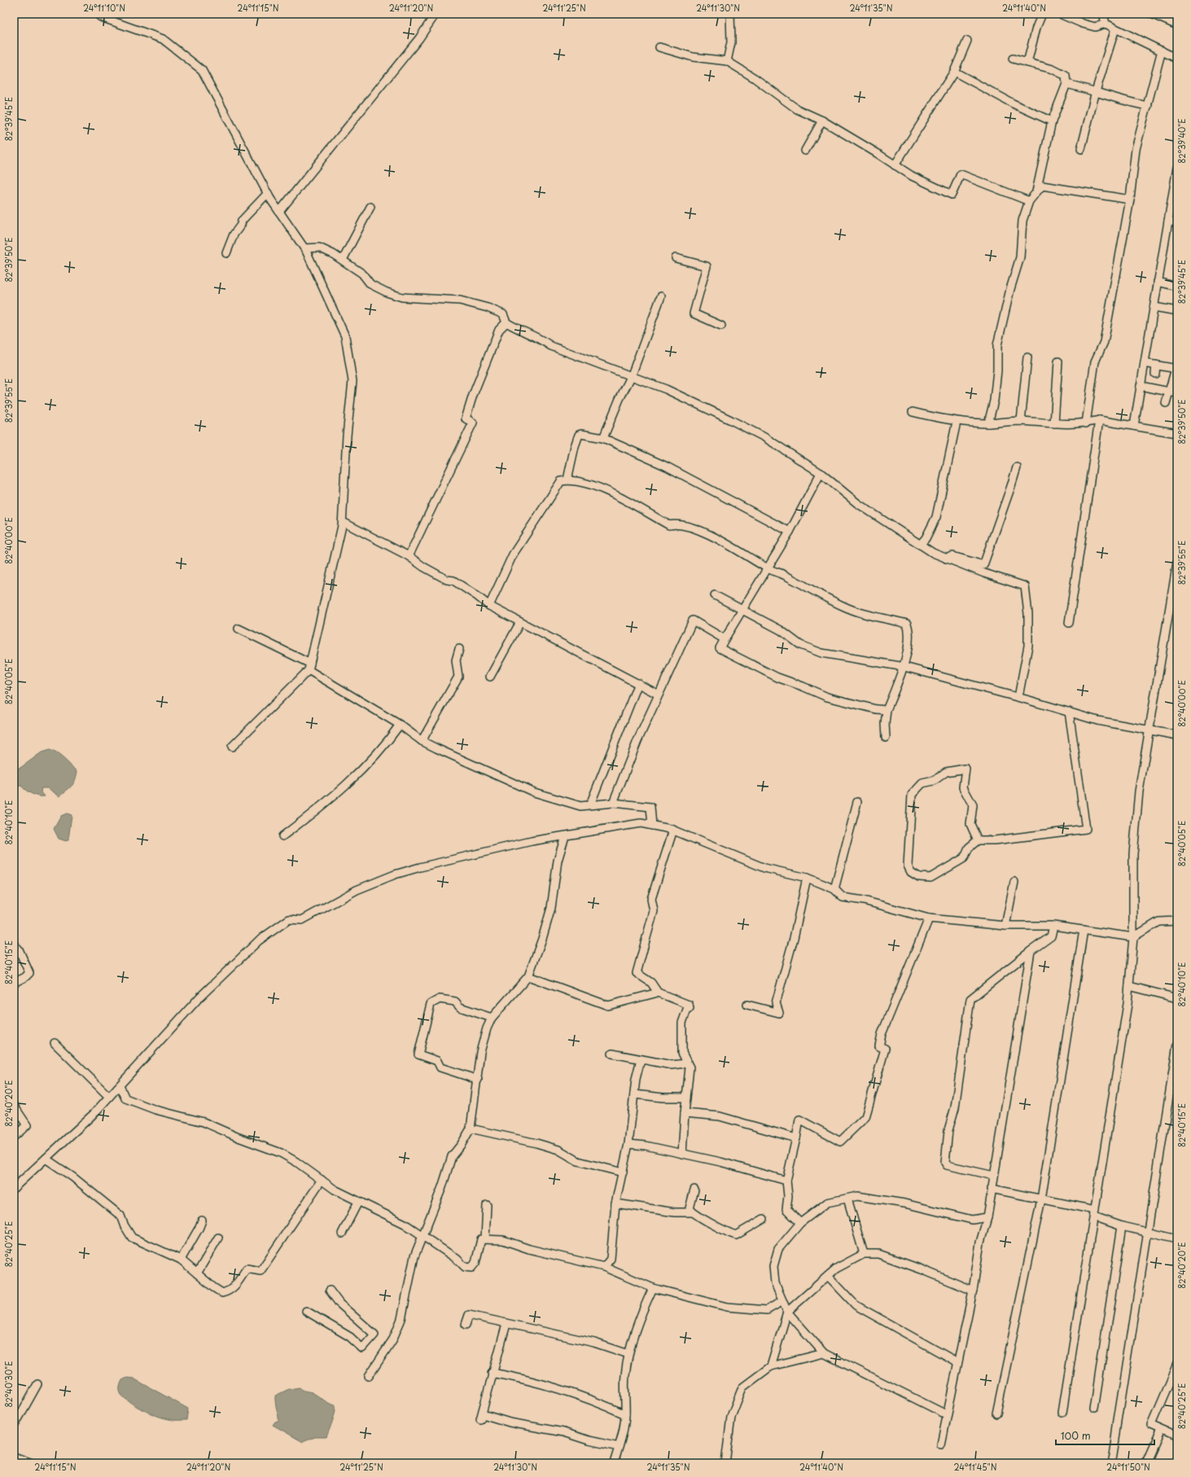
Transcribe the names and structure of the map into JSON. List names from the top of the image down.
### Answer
{
  "scale_bar": "100 m",
  "coordinates": [
    "24°11'10\"N",
    "24°11'15\"N",
    "24°11'20\"N",
    "24°11'25\"N",
    "24°11'30\"N",
    "24°11'35\"N",
    "24°11'40\"N",
    "82°39'45\"E",
    "82°39'40\"E",
    "82°39'50\"E",
    "82°39'55\"E",
    "82°40'00\"E",
    "82°40'05\"E",
    "82°40'10\"E",
    "82°40'15\"E",
    "82°40'20\"E",
    "82°40'25\"E",
    "82°40'30\"E",
    "24°11'45\"N",
    "24°11'50\"N"
  ]
}
